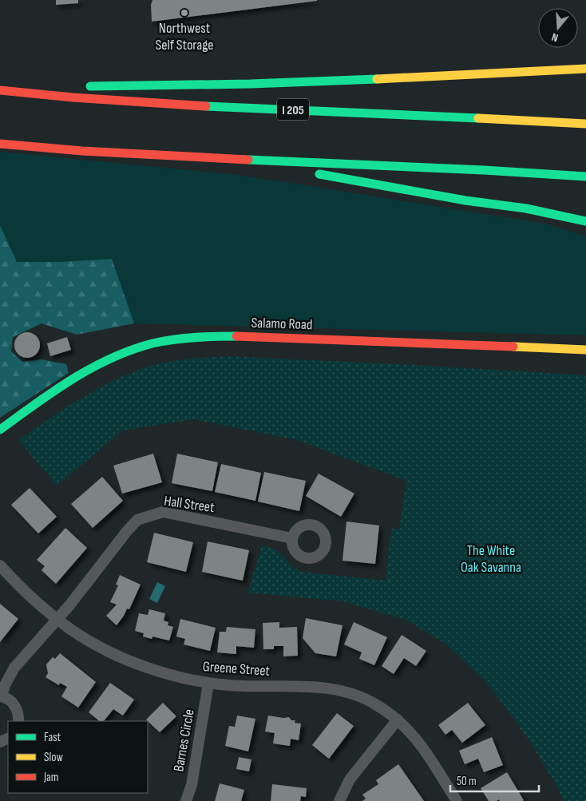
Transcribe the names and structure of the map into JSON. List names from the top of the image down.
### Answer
{
  "streets": {
    "main road": ["I 205", "Salamo Road"],
    "street": ["Hall Street", "Greene Street", "Barnes Circle"]
  },
  "crossings": [
    ["Hall Street", "Greene Street"],
    ["Greene Street", "Barnes Circle"]
  ],
  "parks": ["The White Oak Savanna"],
  "places": ["Northwest Self Storage"],
  "legend": ["Fast", "Slow", "Jam"],
  "scale_bar": "50 m",
  "north": "bottom"
}
